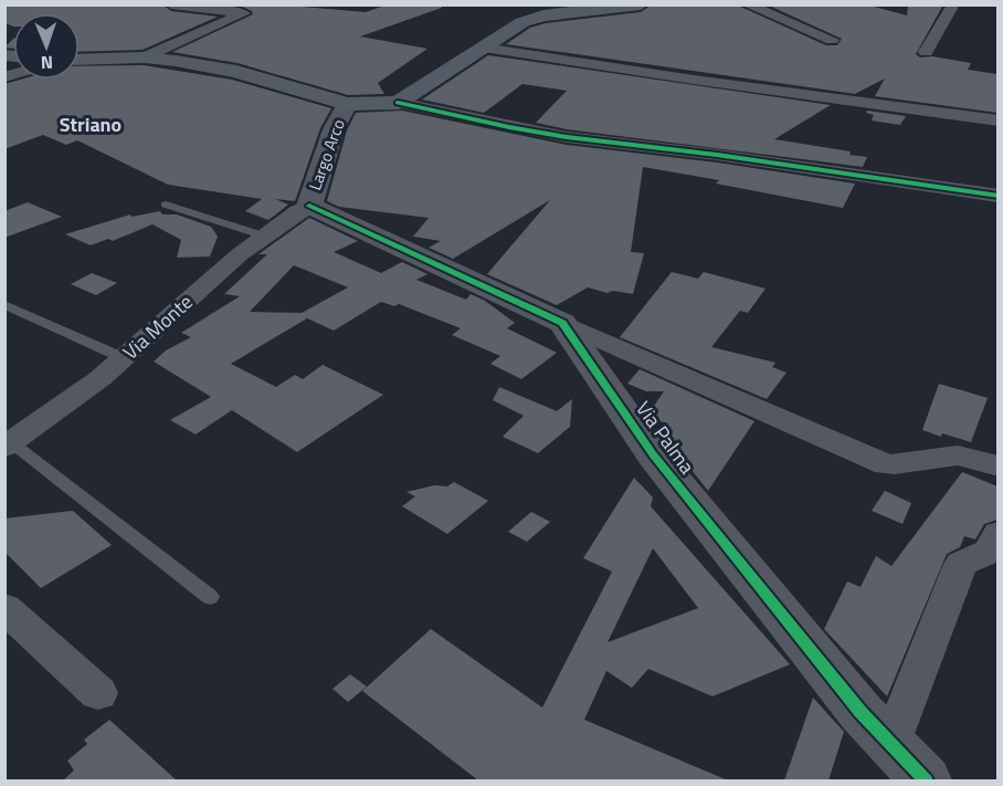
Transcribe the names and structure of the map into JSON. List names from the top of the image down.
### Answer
{
  "streets": {
    "street": ["Largo Arco", "Via Monte", "Via Palma"]
  },
  "crossings": [
    ["Largo Arco", "Via Monte"]
  ],
  "districts": ["Striano"],
  "north": "bottom"
}
